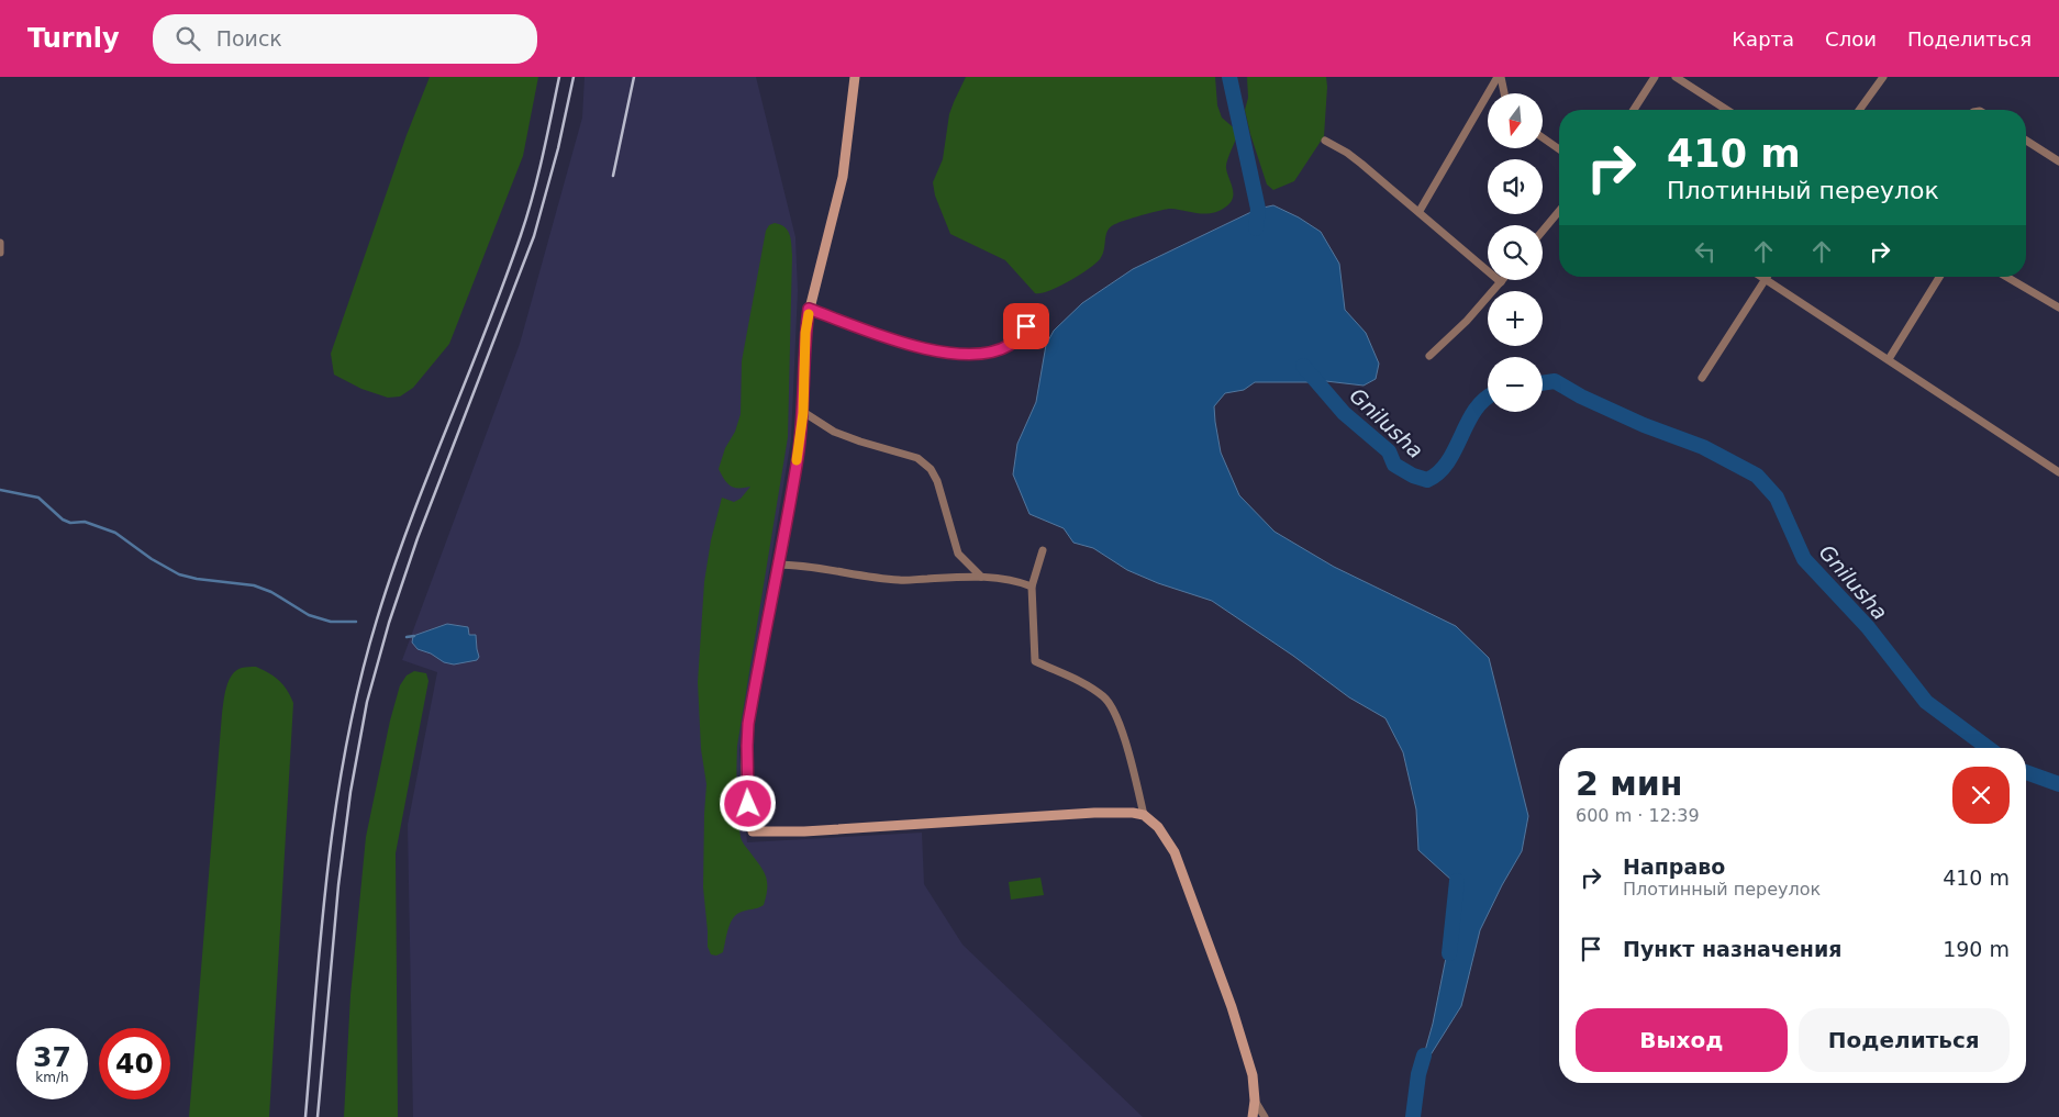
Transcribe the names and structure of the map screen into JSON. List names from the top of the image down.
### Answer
{
  "water": ["Gnilusha"],
  "north": "bottom",
  "page": {
    "header": "Turnly",
    "search": "Поиск",
    "nav": ["Карта", "Слои", "Поделиться"],
    "map_buttons": ["+", "−"],
    "turn": ["410 m", "Плотинный переулок"],
    "heading": ["2 мин", "600 m · 12:39"],
    "list": [
      {
        "name": "Направо",
        "note": "Плотинный переулок",
        "value": "410 m"
      },
      {
        "name": "Пункт назначения",
        "value": "190 m"
      }
    ],
    "buttons": ["Выход", "Поделиться"],
    "speed": "37 km/h",
    "limit": "40"
  }
}
